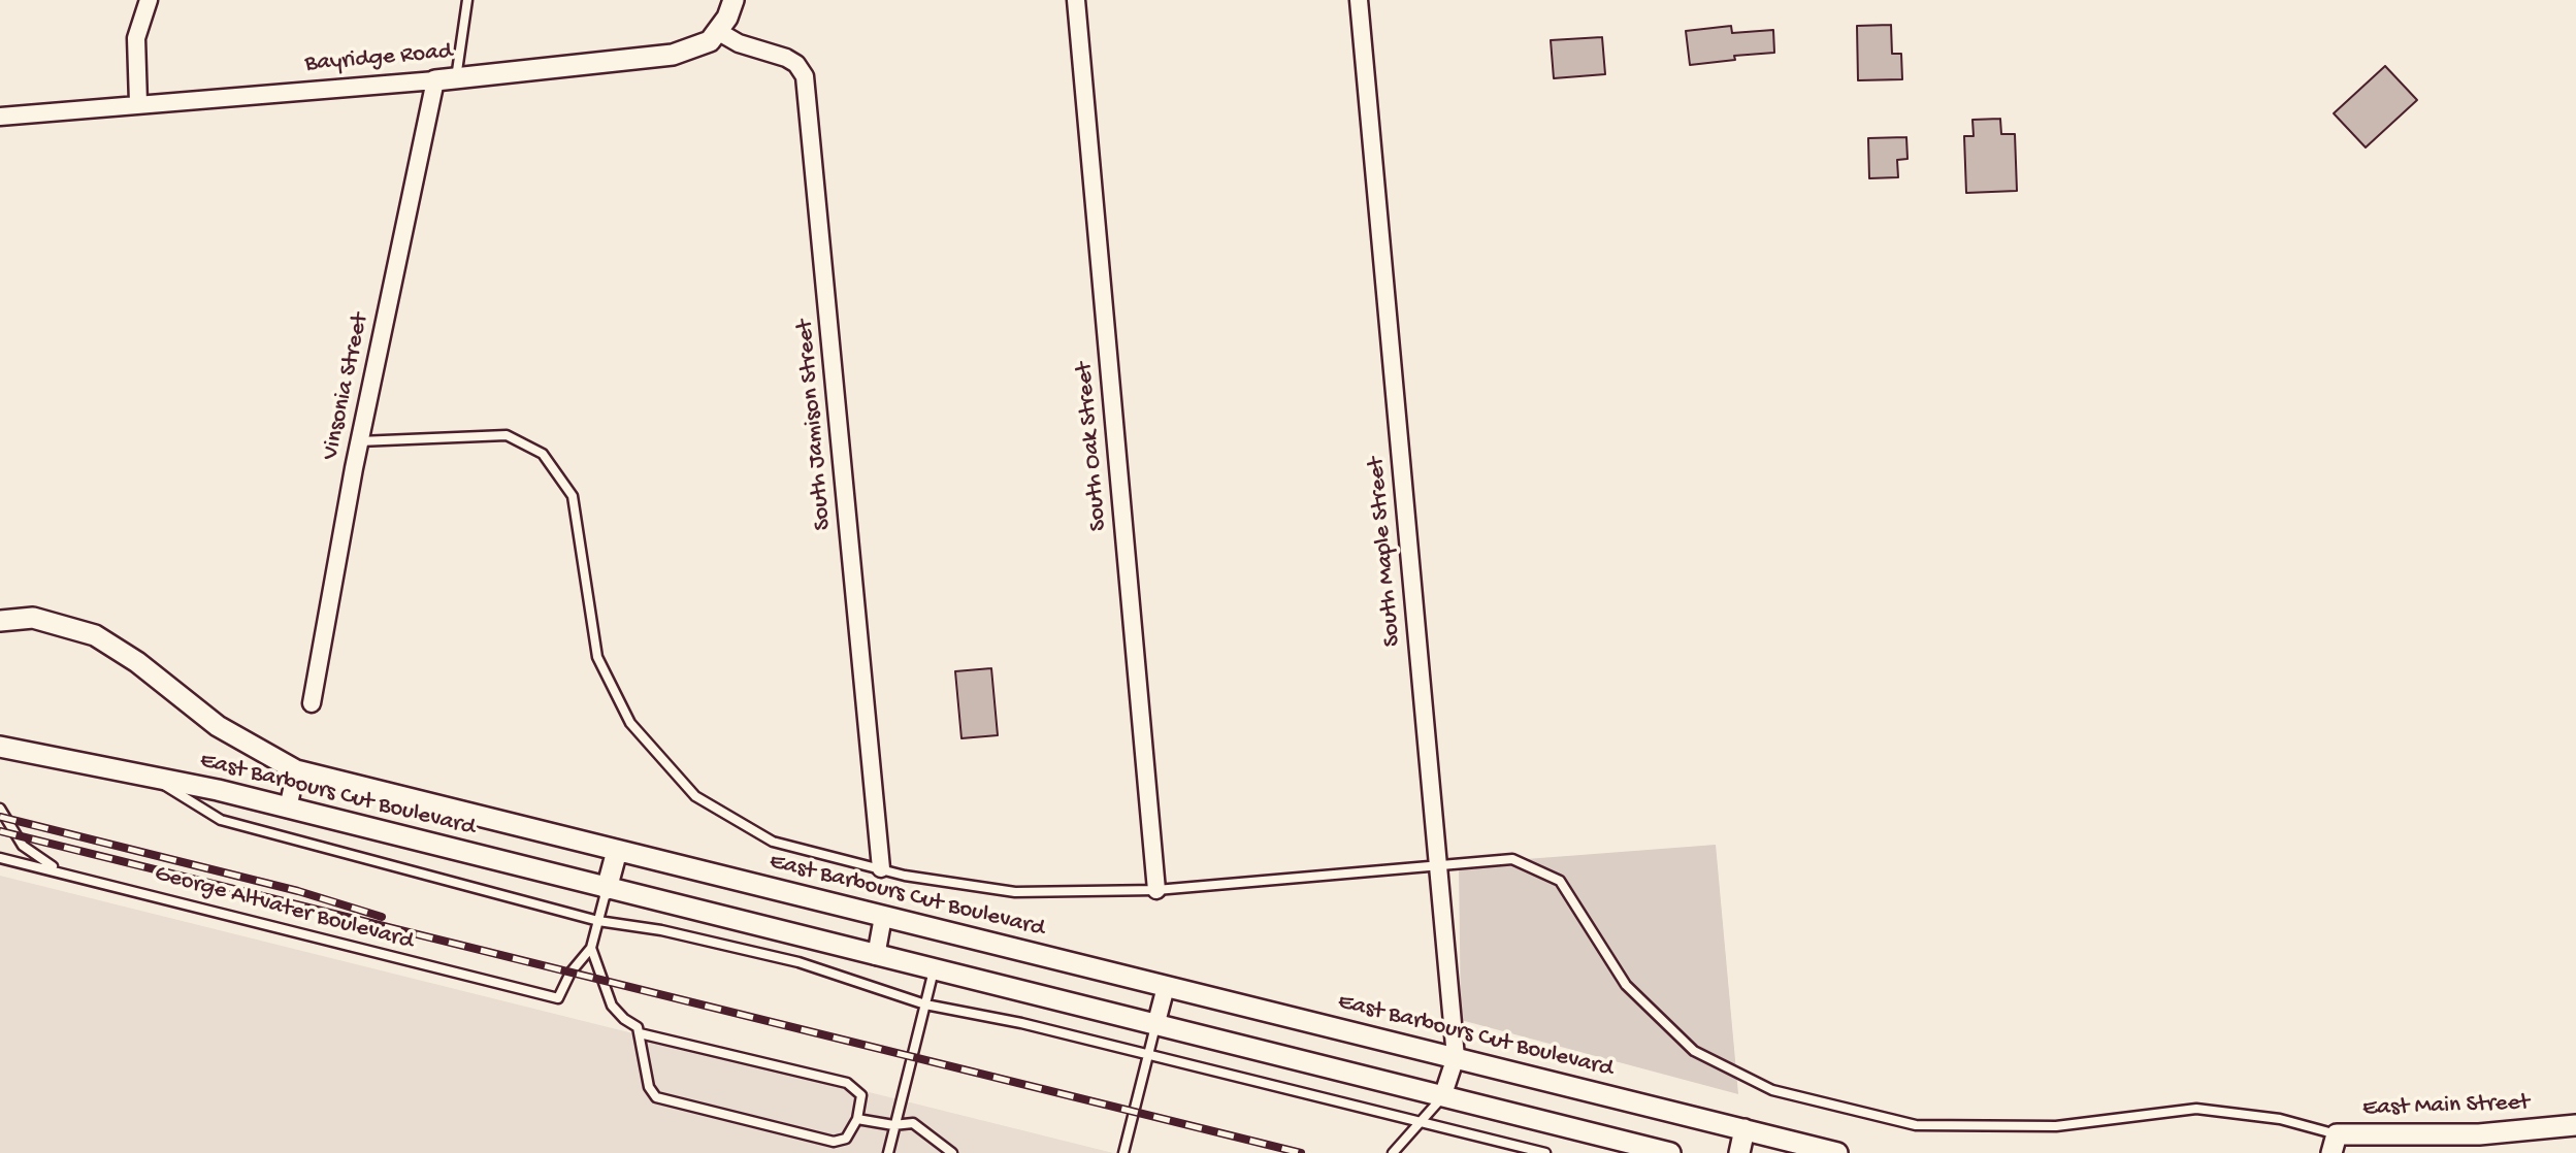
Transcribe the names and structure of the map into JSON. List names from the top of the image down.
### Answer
{
  "streets": {
    "street": [
      "Bayridge Road",
      "Vinsonia Street",
      "South Jamison Street",
      "South Oak Street",
      "South Maple Street",
      "East Barbours Cut Boulevard",
      "East Main Street"
    ],
    "lane": ["George Altvater Boulevard"]
  },
  "crossings": [
    ["Bayridge Road", "Vinsonia Street"],
    ["Bayridge Road", "South Jamison Street"],
    ["South Maple Street", "East Barbours Cut Boulevard"]
  ]
}
